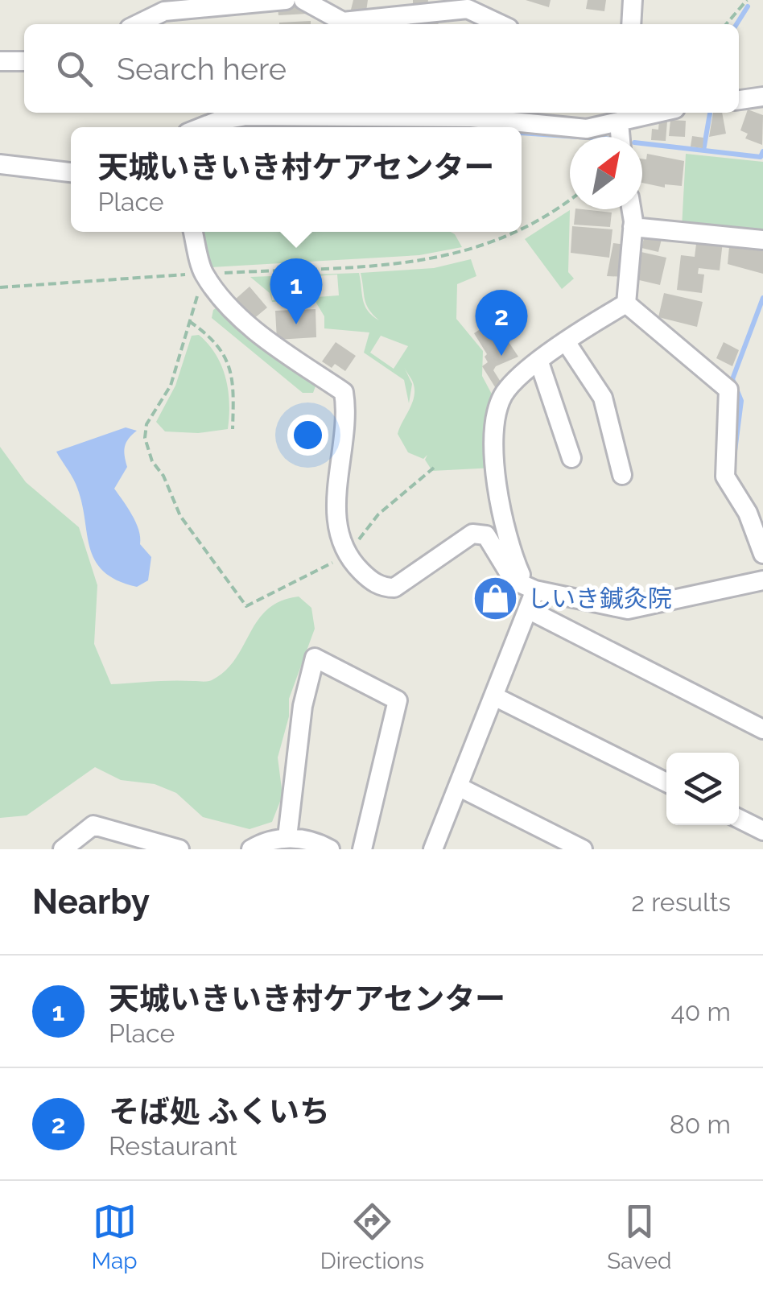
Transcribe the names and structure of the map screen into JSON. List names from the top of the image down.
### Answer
{
  "places": {
    "shop": ["しいき鍼灸院"]
  },
  "north": "top right",
  "page": {
    "search": "Search here",
    "popup": ["天城いきいき村ケアセンター", "Place"],
    "pins": ["1", "2"],
    "heading": ["Nearby", "2 results"],
    "list": [
      {
        "mark": "1",
        "name": "天城いきいき村ケアセンター",
        "note": "Place",
        "value": "40 m"
      },
      {
        "mark": "2",
        "name": "そば処 ふくいち",
        "note": "Restaurant",
        "value": "80 m"
      }
    ],
    "nav": ["Map", "Directions", "Saved"]
  }
}
